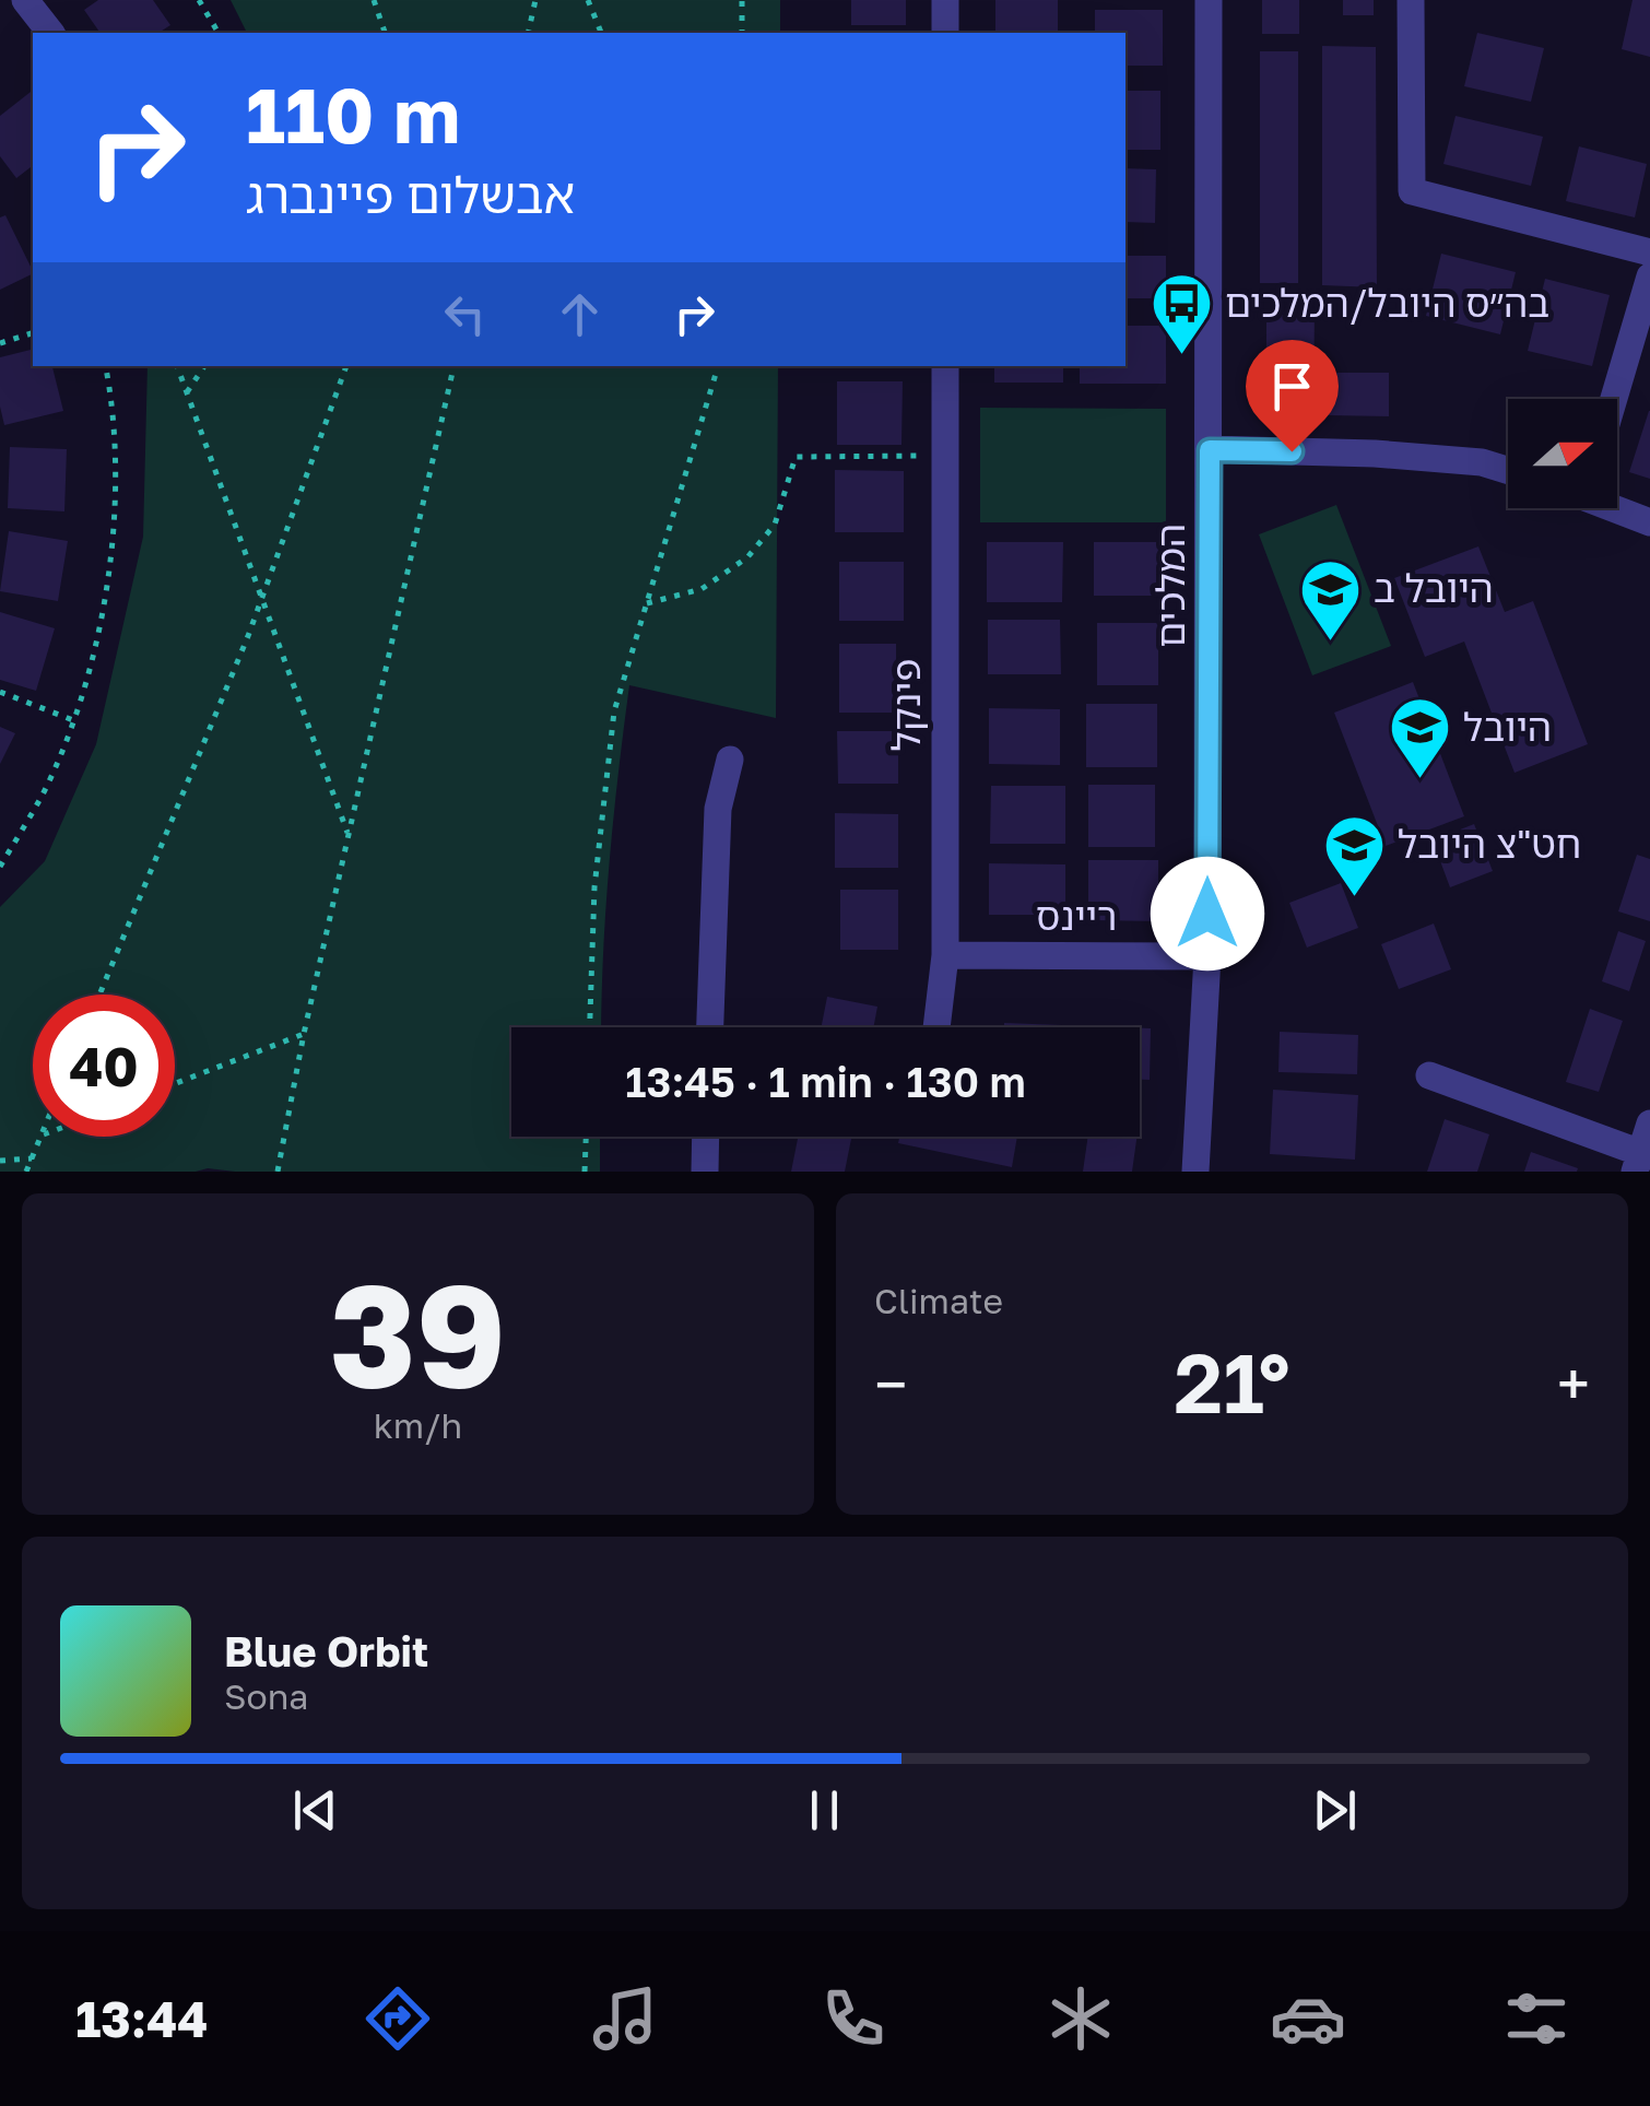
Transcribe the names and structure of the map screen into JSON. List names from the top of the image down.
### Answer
{
  "streets": {
    "street": ["המלכים", "פינקל", "ריינס"]
  },
  "crossings": [
    ["המלכים", "ריינס"],
    ["פינקל", "ריינס"]
  ],
  "places": {
    "bus stop": ["בה״ס היובל/המלכים"],
    "school or university": ["היובל ב", "היובל", "חט\"צ היובל"]
  },
  "north": "right",
  "page": {
    "turn": ["110 m", "אבשלום פיינברג"],
    "limit": "40",
    "trip": "13:45 · 1 min · 130 m",
    "tile": [
      ["39", "km/h"],
      "Climate"
    ],
    "heat": ["−", "21°", "+"],
    "song": ["Blue Orbit", "Sona"],
    "tabs": "13:44"
  }
}
